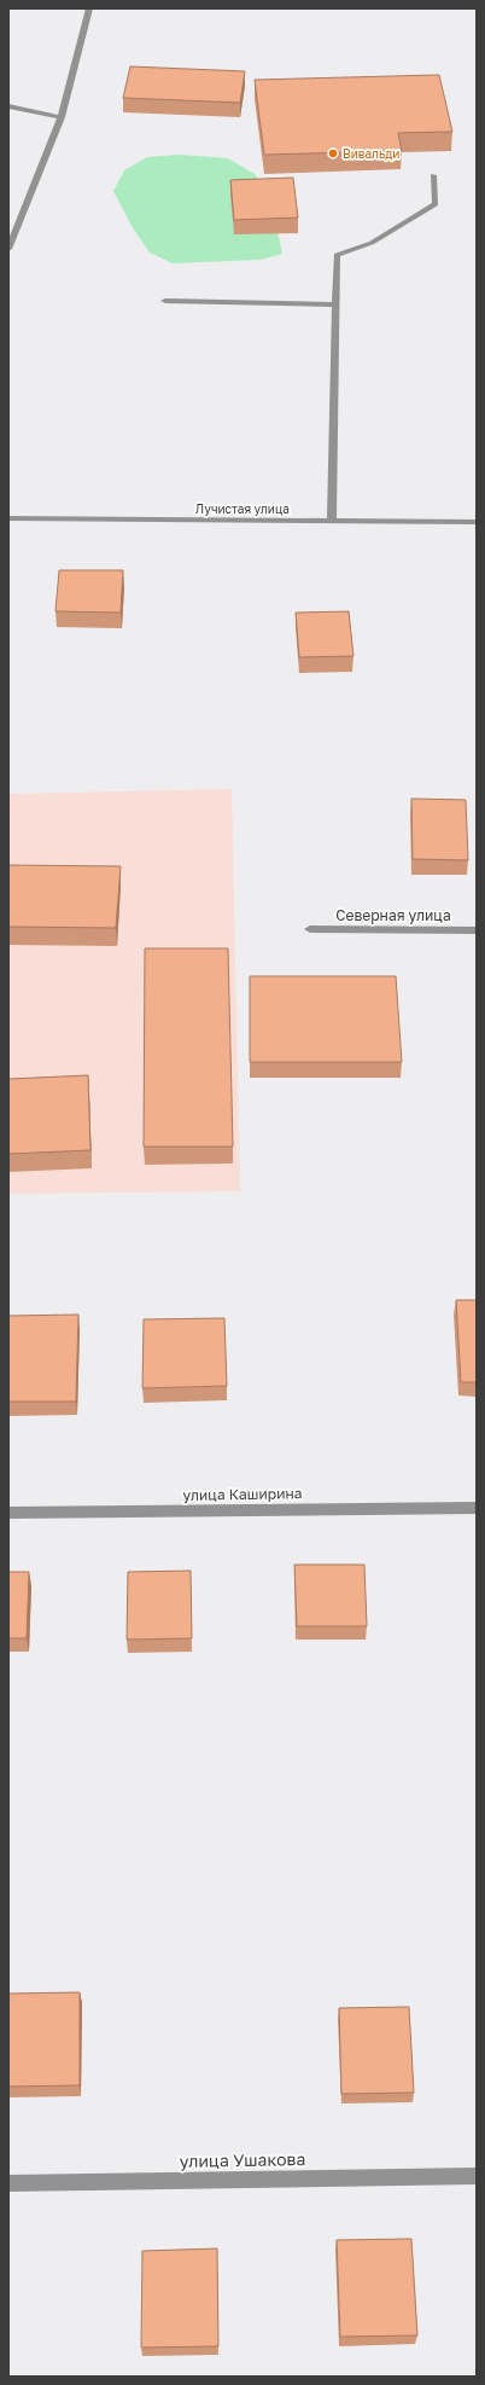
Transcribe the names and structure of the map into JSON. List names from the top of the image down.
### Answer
{
  "streets": {
    "street": [
      "Лучистая улица",
      "Северная улица",
      "улица Каширина",
      "улица Ушакова"
    ]
  },
  "places": ["Вивальди"]
}
